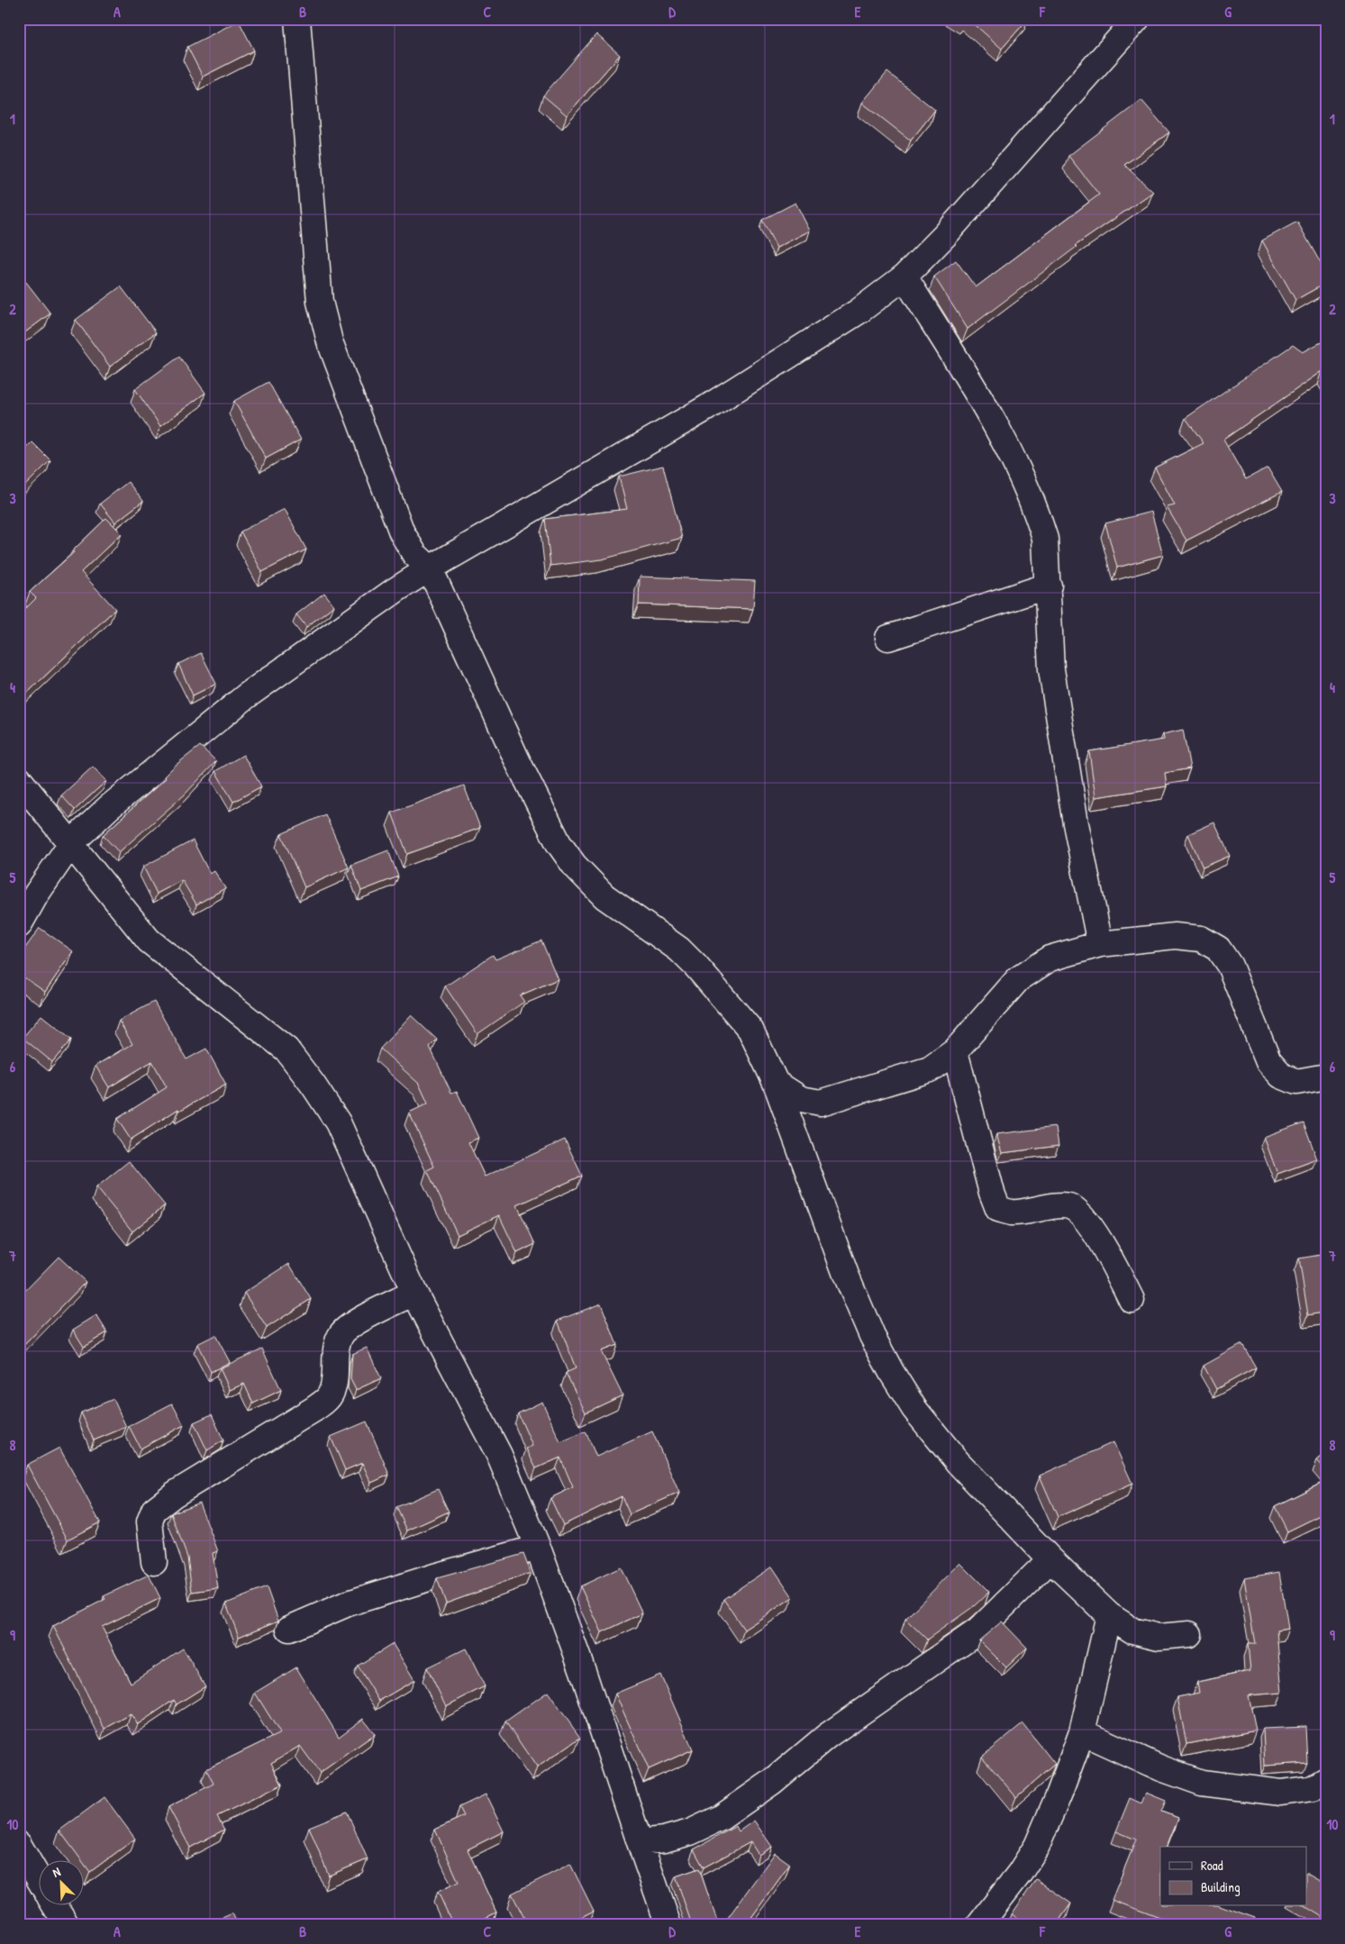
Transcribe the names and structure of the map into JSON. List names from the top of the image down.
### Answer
{
  "legend": ["Road", "Building"],
  "north": "top left",
  "grid": {
    "columns": [
      "A",
      "B",
      "C",
      "D",
      "E",
      "F",
      "G"
    ],
    "rows": [
      "1",
      "2",
      "3",
      "4",
      "5",
      "6",
      "7",
      "8",
      "9",
      "10"
    ]
  }
}
